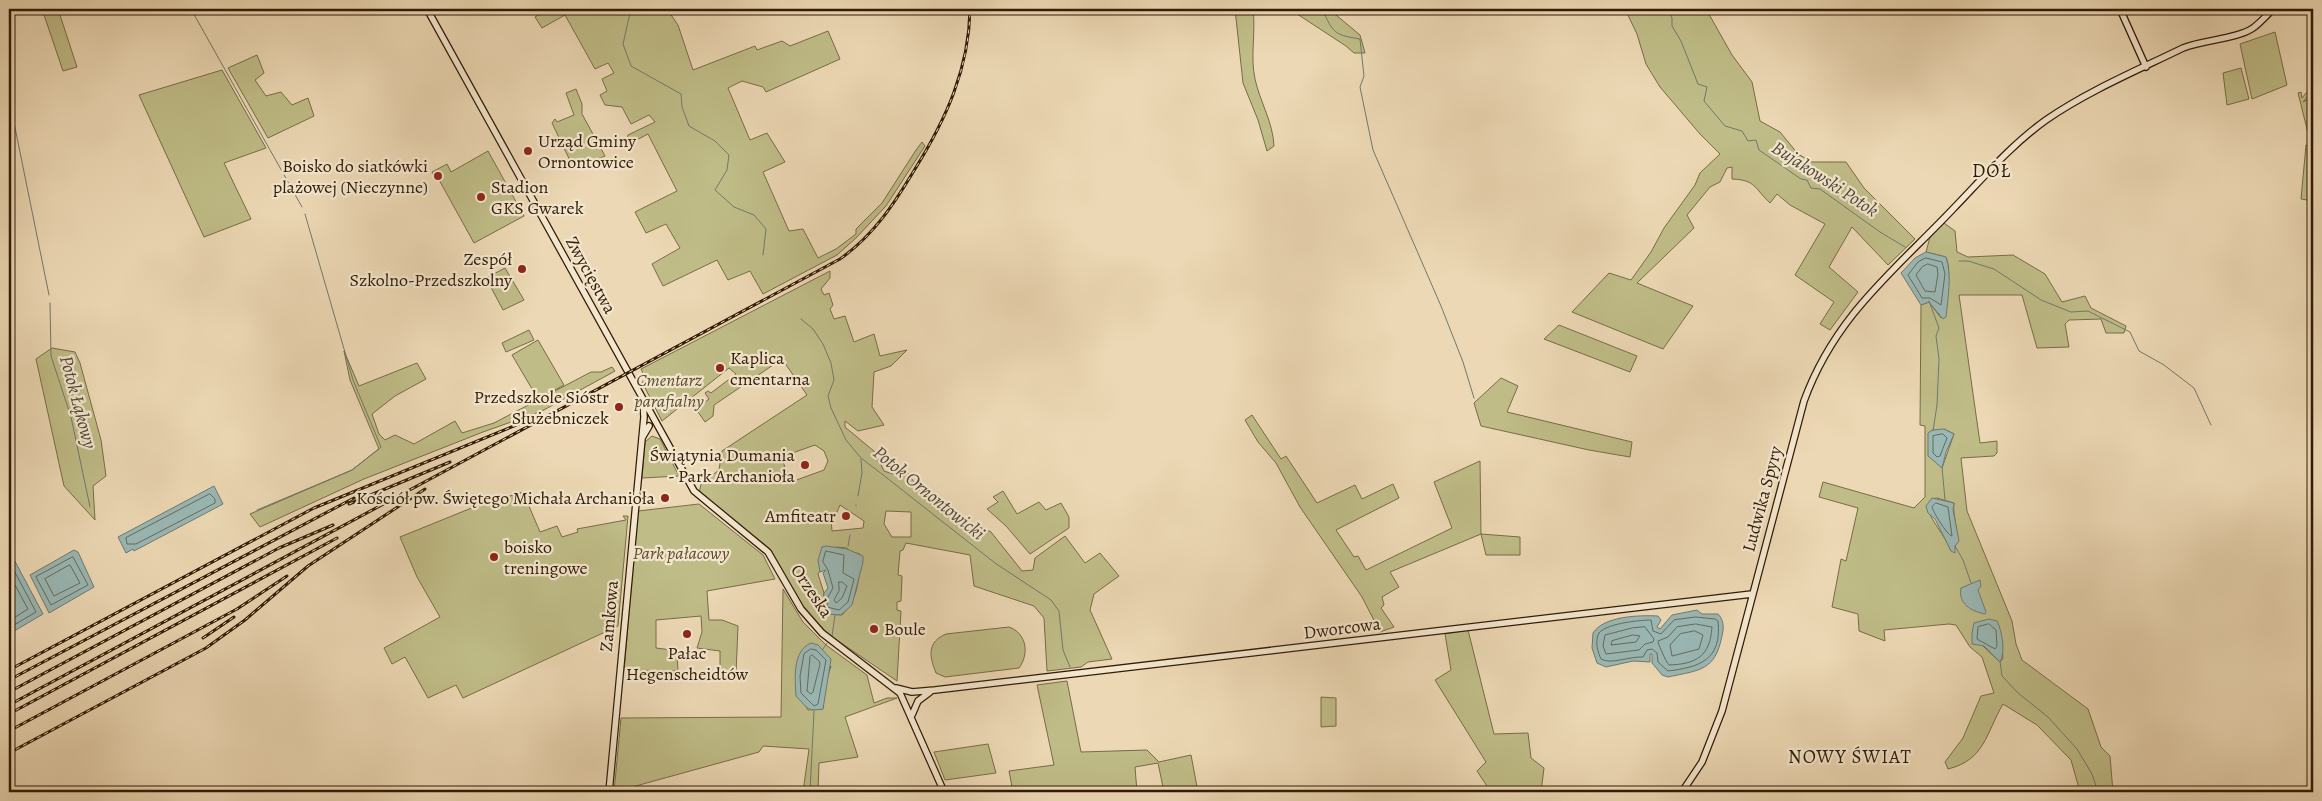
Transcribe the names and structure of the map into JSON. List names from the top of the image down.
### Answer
{
  "streets": {
    "street": [
      "Zwycięstwa",
      "Ludwika Spyry",
      "Orzeska",
      "Zamkowa",
      "Dworcowa"
    ]
  },
  "crossings": [
    ["Zwycięstwa", "Orzeska"],
    ["Zwycięstwa", "Zamkowa"],
    ["Ludwika Spyry", "Dworcowa"],
    ["Orzeska", "Zamkowa"],
    ["Orzeska", "Dworcowa"]
  ],
  "districts": ["DÓŁ", "NOWY ŚWIAT"],
  "water": ["Bujakowski Potok", "Potok Łąkowy", "Potok Ornontowicki"],
  "parks": ["Cmentarz parafialny", "Park pałacowy"],
  "places": [
    "Urząd Gminy Ornontowice",
    "Boisko do siatkówki plażowej (Nieczynne)",
    "Stadion GKS Gwarek",
    "Zespół Szkolno-Przedszkolny",
    "Kaplica cmentarna",
    "Przedszkole Sióstr Służebniczek",
    "Świątynia Dumania - Park Archanioła",
    "Kościół pw. Świętego Michała Archanioła",
    "Amfiteatr",
    "boisko treningowe",
    "Boule",
    "Pałac Hegenscheidtów"
  ]
}
